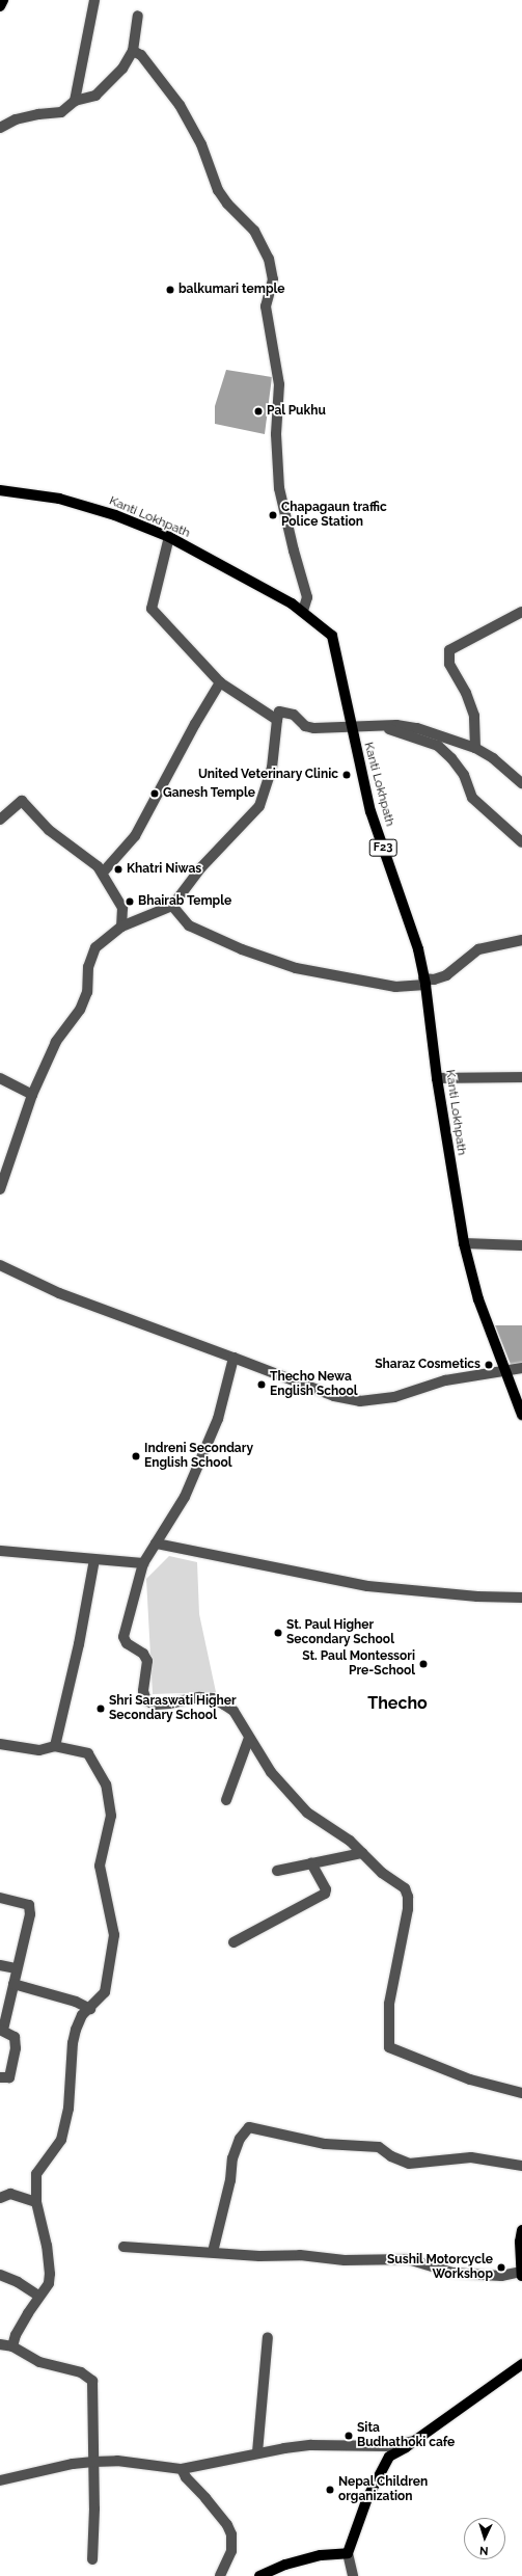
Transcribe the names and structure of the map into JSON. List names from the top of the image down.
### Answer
{
  "streets": {
    "main road": ["Kanti Lokhpath", "F23"]
  },
  "districts": ["Thecho"],
  "places": [
    "balkumari temple",
    "Pal Pukhu",
    "Chapagaun traffic Police Station",
    "United Veterinary Clinic",
    "Ganesh Temple",
    "Khatri Niwas",
    "Bhairab Temple",
    "Sharaz Cosmetics",
    "Thecho Newa English School",
    "Indreni Secondary English School",
    "St. Paul Higher Secondary School",
    "St. Paul Montessori Pre-School",
    "Shri Saraswati Higher Secondary School",
    "Sushil Motorcycle Workshop",
    "Sita Budhathoki cafe",
    "Nepal Children organization"
  ],
  "north": "bottom"
}
